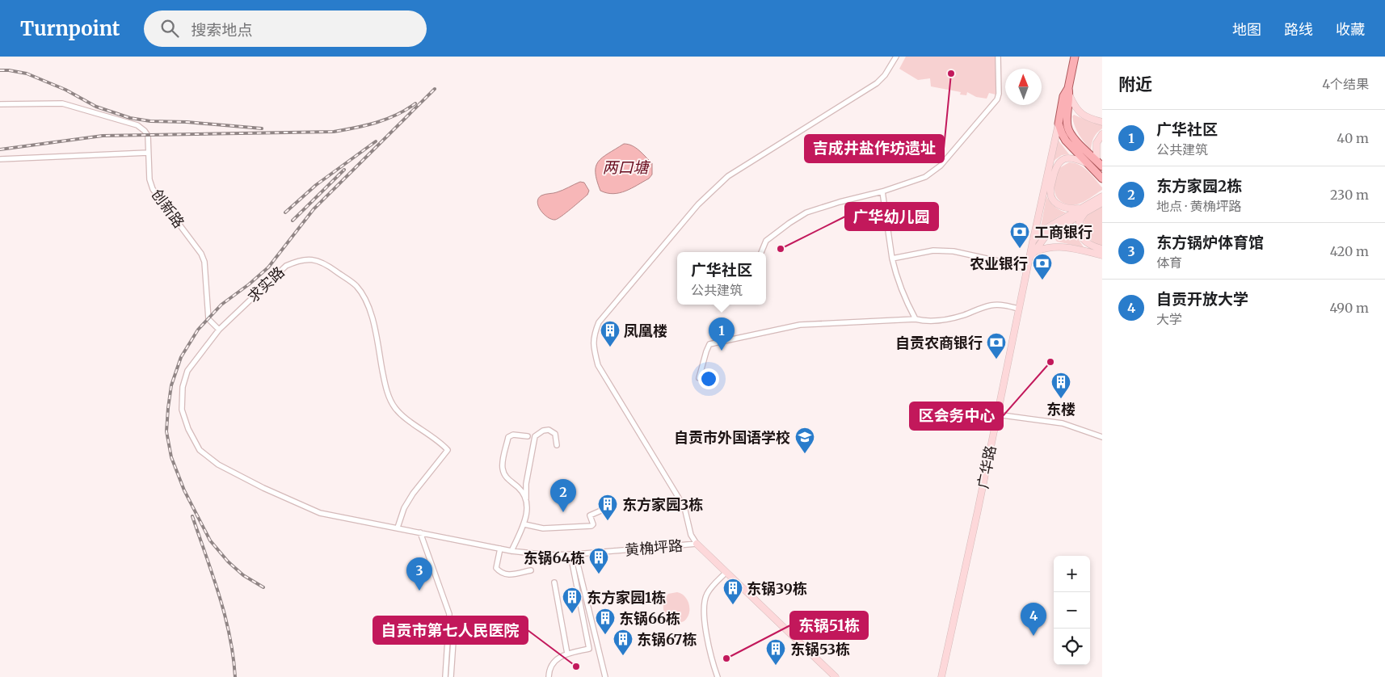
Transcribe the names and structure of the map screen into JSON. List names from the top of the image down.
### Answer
{
  "streets": {
    "main road": ["广华路", "黄桷坪路"],
    "street": ["创新路", "求实路"]
  },
  "crossings": [
    ["创新路", "求实路"],
    ["求实路", "黄桷坪路"]
  ],
  "water": ["两口塘"],
  "places": {
    "other": [
      "吉成井盐作坊遗址",
      "广华幼儿园",
      "区会务中心",
      "东锅51栋",
      "自贡市第七人民医院"
    ],
    "bank": ["工商银行", "农业银行", "自贡农商银行"],
    "building": [
      "凤凰楼",
      "东楼",
      "东方家园3栋",
      "东锅64栋",
      "东锅39栋",
      "东方家园1栋",
      "东锅66栋",
      "东锅67栋",
      "东锅53栋"
    ],
    "school or university": ["自贡市外国语学校"]
  },
  "north": "top",
  "page": {
    "header": "Turnpoint",
    "search": "搜索地点",
    "nav": ["地图", "路线", "收藏"],
    "heading": ["附近", "4个结果"],
    "list": [
      {
        "mark": "1",
        "name": "广华社区",
        "note": "公共建筑",
        "value": "40 m"
      },
      {
        "mark": "2",
        "name": "东方家园2栋",
        "note": "地点 · 黄桷坪路",
        "value": "230 m"
      },
      {
        "mark": "3",
        "name": "东方锅炉体育馆",
        "note": "体育",
        "value": "420 m"
      },
      {
        "mark": "4",
        "name": "自贡开放大学",
        "note": "大学",
        "value": "490 m"
      }
    ],
    "popup": ["广华社区", "公共建筑"],
    "pins": [
      "1",
      "2",
      "3",
      "4"
    ],
    "map_buttons": ["+", "−"]
  }
}
